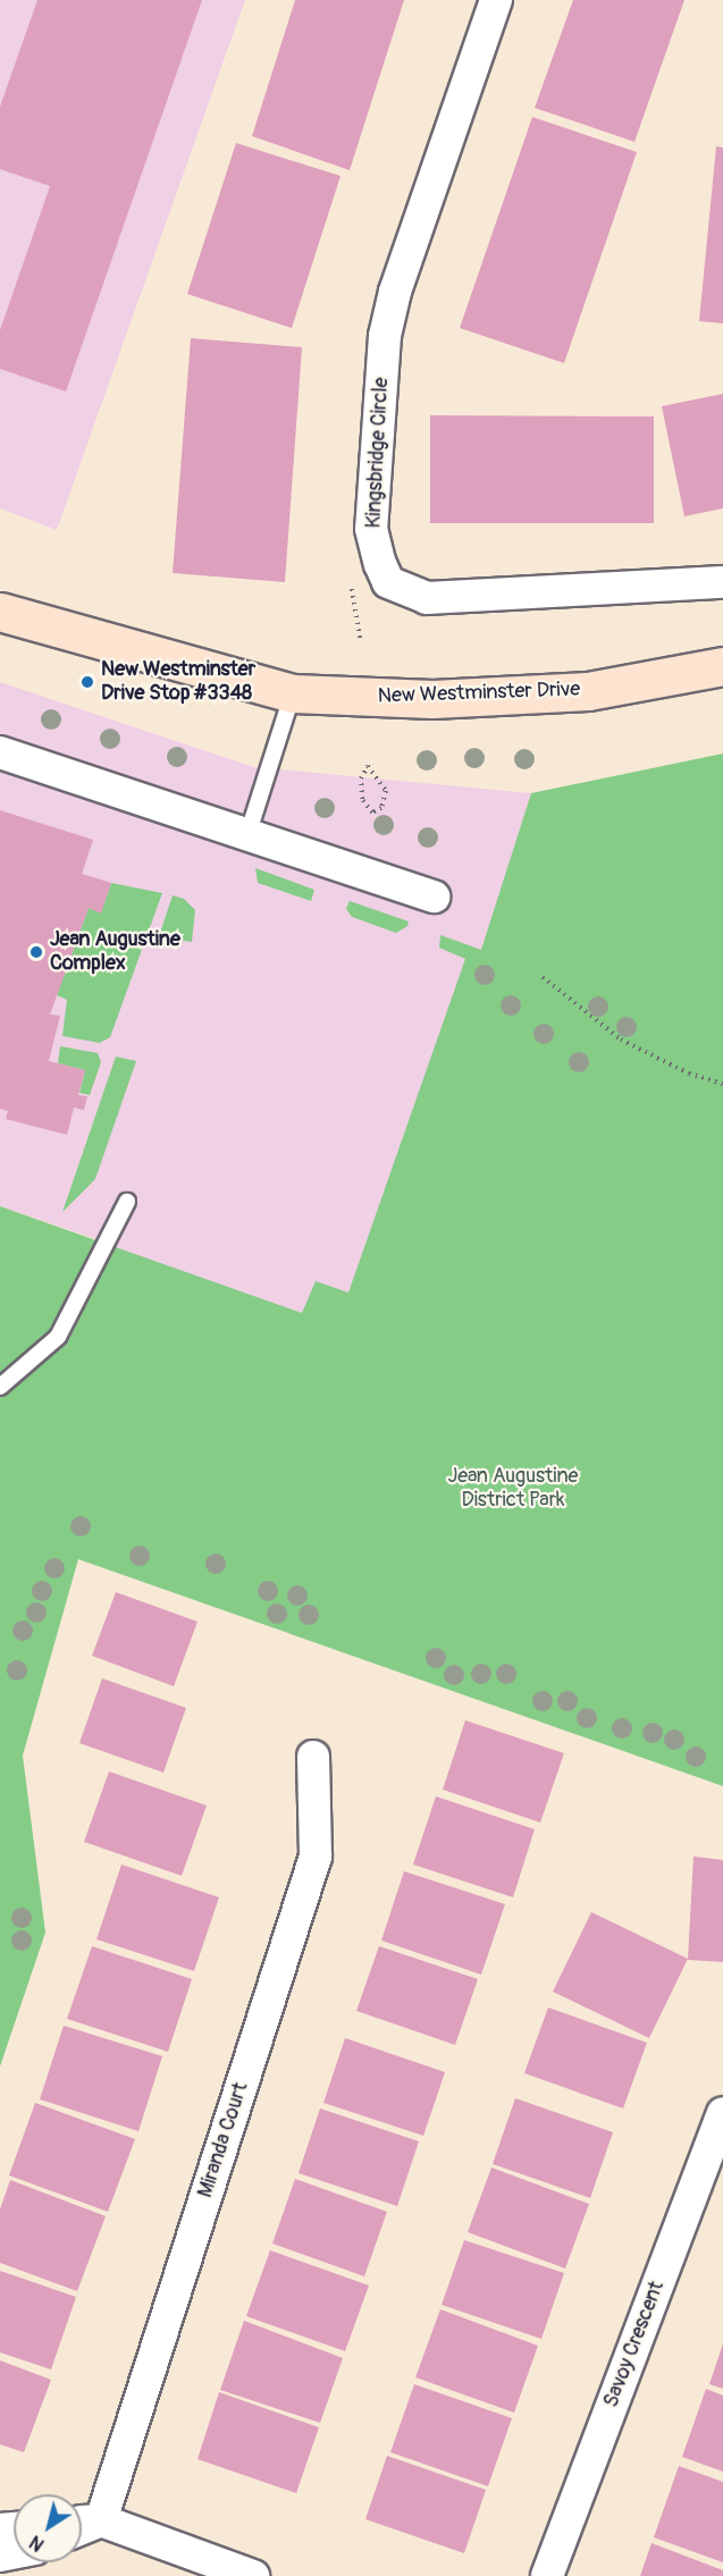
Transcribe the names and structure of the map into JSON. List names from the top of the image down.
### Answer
{
  "streets": {
    "street": [
      "Kingsbridge Circle",
      "New Westminster Drive",
      "Miranda Court",
      "Savoy Crescent"
    ]
  },
  "parks": ["Jean Augustine District Park"],
  "places": ["New Westminster Drive Stop #3348", "Jean Augustine Complex"],
  "north": "bottom left"
}
